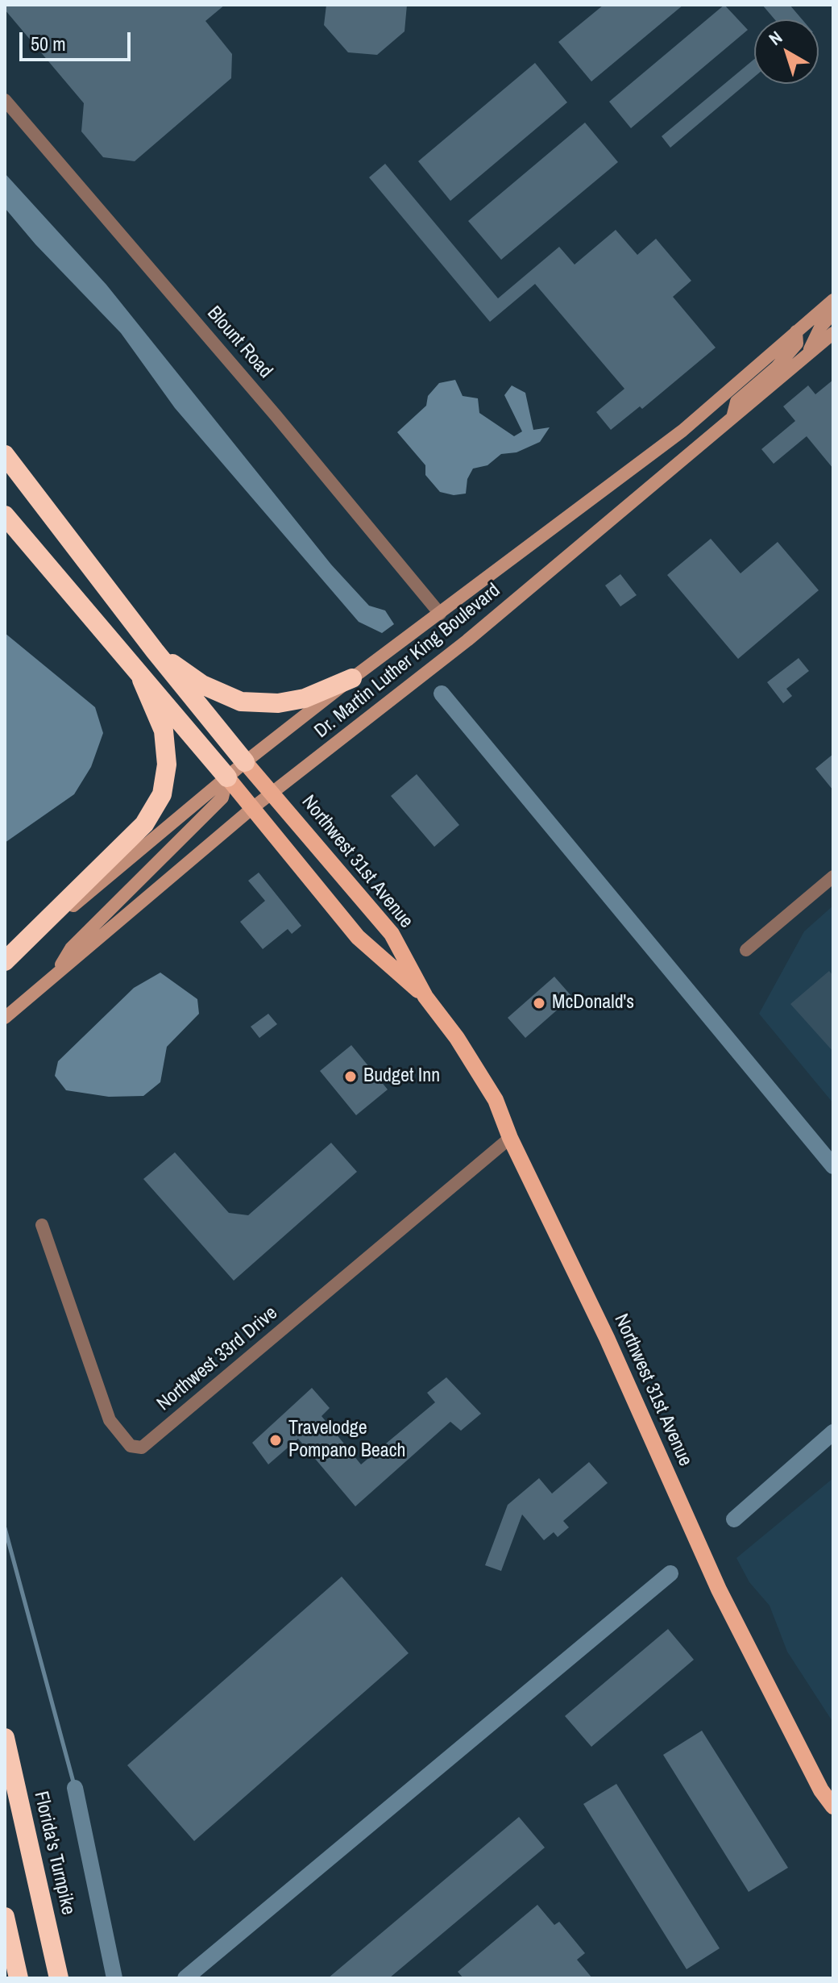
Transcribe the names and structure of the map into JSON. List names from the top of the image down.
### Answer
{
  "streets": {
    "highway": ["Florida's Turnpike"],
    "main road": ["Dr. Martin Luther King Boulevard", "Northwest 31st Avenue"],
    "street": ["Blount Road", "Northwest 33rd Drive"]
  },
  "crossings": [
    ["Blount Road", "Dr. Martin Luther King Boulevard"],
    ["Dr. Martin Luther King Boulevard", "Northwest 31st Avenue"],
    ["Northwest 31st Avenue", "Northwest 33rd Drive"]
  ],
  "places": ["McDonald's", "Budget Inn", "Travelodge Pompano Beach"],
  "scale_bar": "50 m",
  "north": "top left"
}
